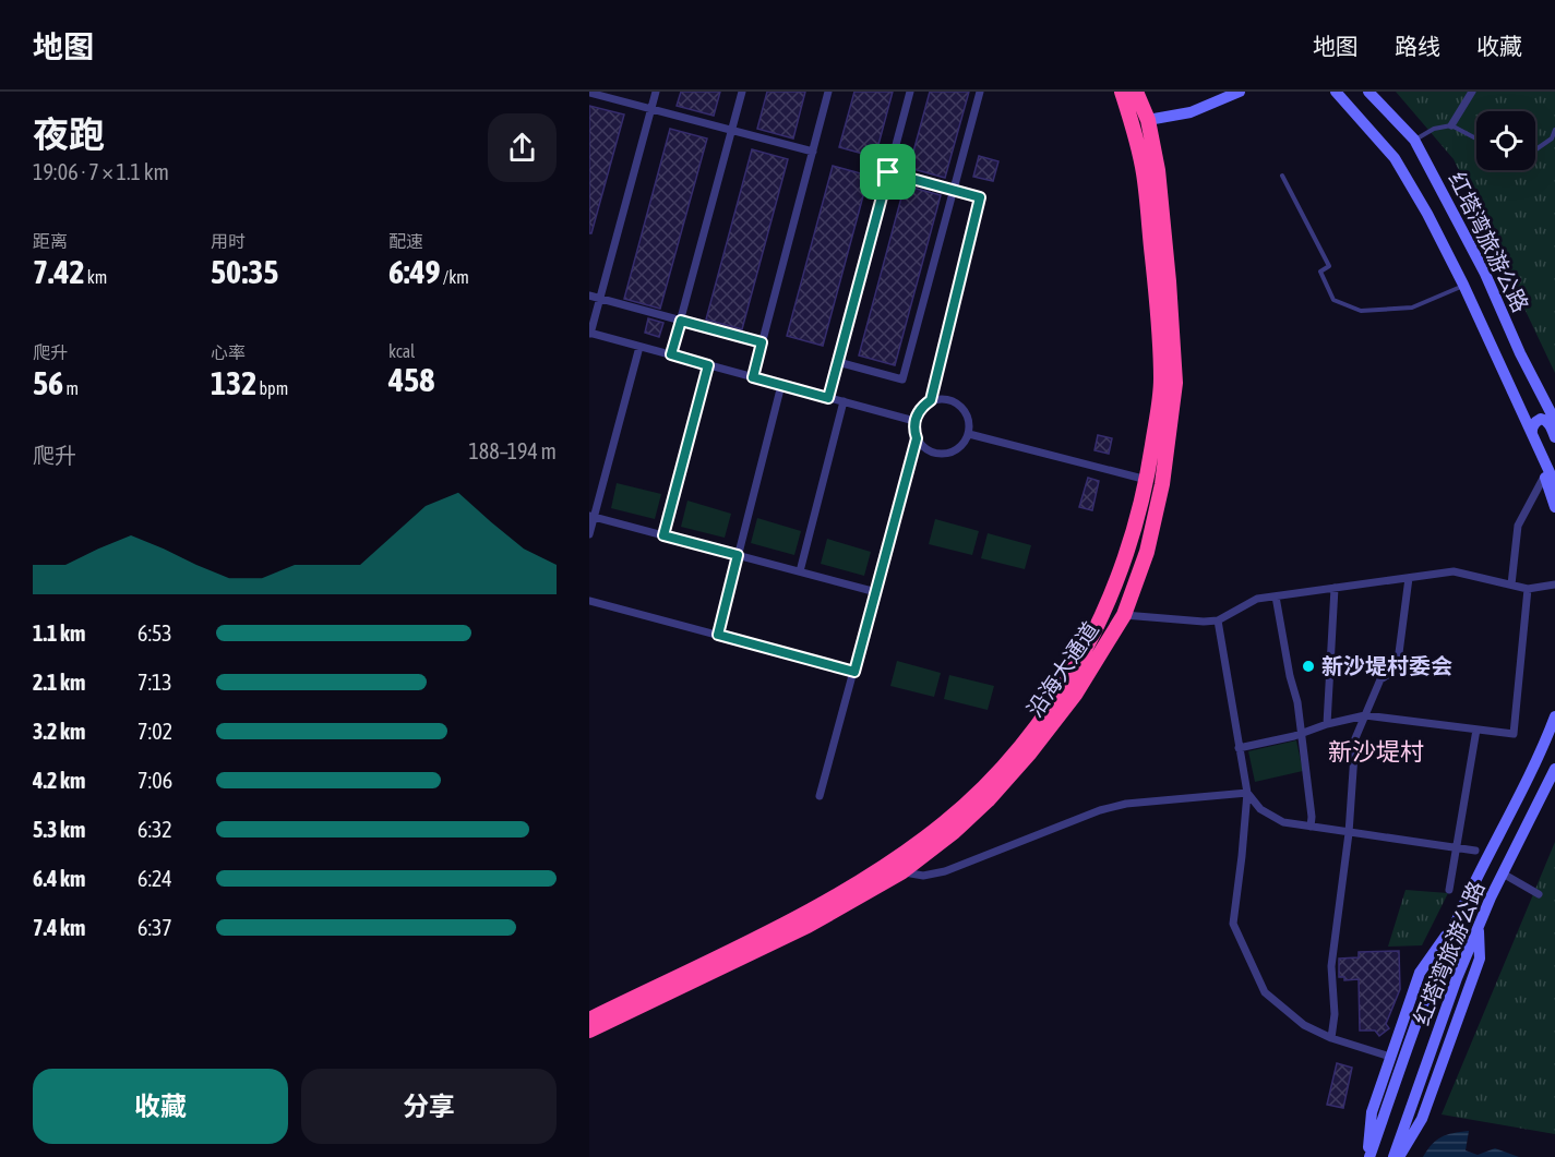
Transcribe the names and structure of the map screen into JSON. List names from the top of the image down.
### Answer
{
  "streets": {
    "highway": ["沿海大通道"],
    "main road": ["红塔湾旅游公路"]
  },
  "districts": ["新沙堤村"],
  "places": ["新沙堤村委会"],
  "page": {
    "header": "地图",
    "nav": ["地图", "路线", "收藏"],
    "heading": ["夜跑", "19:06 · 7 × 1.1 km"],
    "stats": [
      ["距离", "7.42 km"],
      ["用时", "50:35"],
      ["配速", "6:49 /km"],
      ["爬升", "56 m"],
      ["心率", "132 bpm"],
      ["kcal", "458"]
    ],
    "chart": ["爬升", "188–194 m"],
    "list": [
      {
        "name": "1.1 km",
        "note": "6:53"
      },
      {
        "name": "2.1 km",
        "note": "7:13"
      },
      {
        "name": "3.2 km",
        "note": "7:02"
      },
      {
        "name": "4.2 km",
        "note": "7:06"
      },
      {
        "name": "5.3 km",
        "note": "6:32"
      },
      {
        "name": "6.4 km",
        "note": "6:24"
      },
      {
        "name": "7.4 km",
        "note": "6:37"
      }
    ],
    "buttons": ["收藏", "分享"]
  }
}
